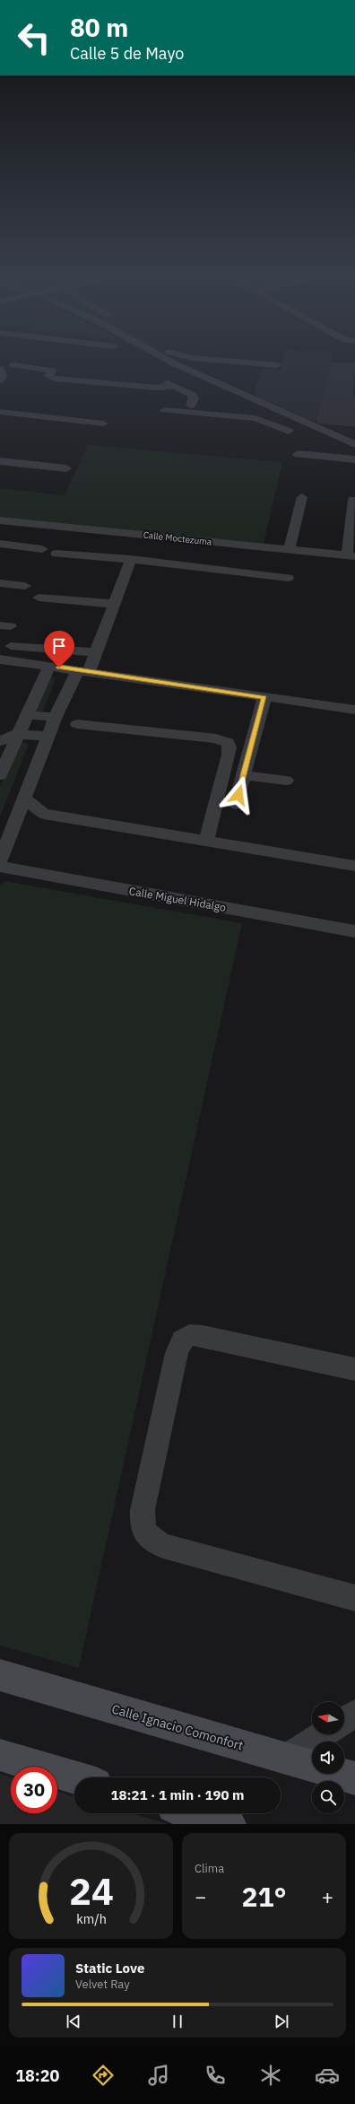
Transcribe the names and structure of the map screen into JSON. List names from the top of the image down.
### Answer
{
  "streets": {
    "street": ["Calle Moctezuma", "Calle Miguel Hidalgo", "Calle Ignacio Comonfort"]
  },
  "north": "left",
  "page": {
    "turn": ["80 m", "Calle 5 de Mayo"],
    "limit": "30",
    "trip": "18:21 · 1 min · 190 m",
    "tile": "Clima",
    "heat": ["−", "21°", "+"],
    "song": ["Static Love", "Velvet Ray"],
    "tabs": "18:20",
    "gauge": ["24", "km/h"]
  }
}
